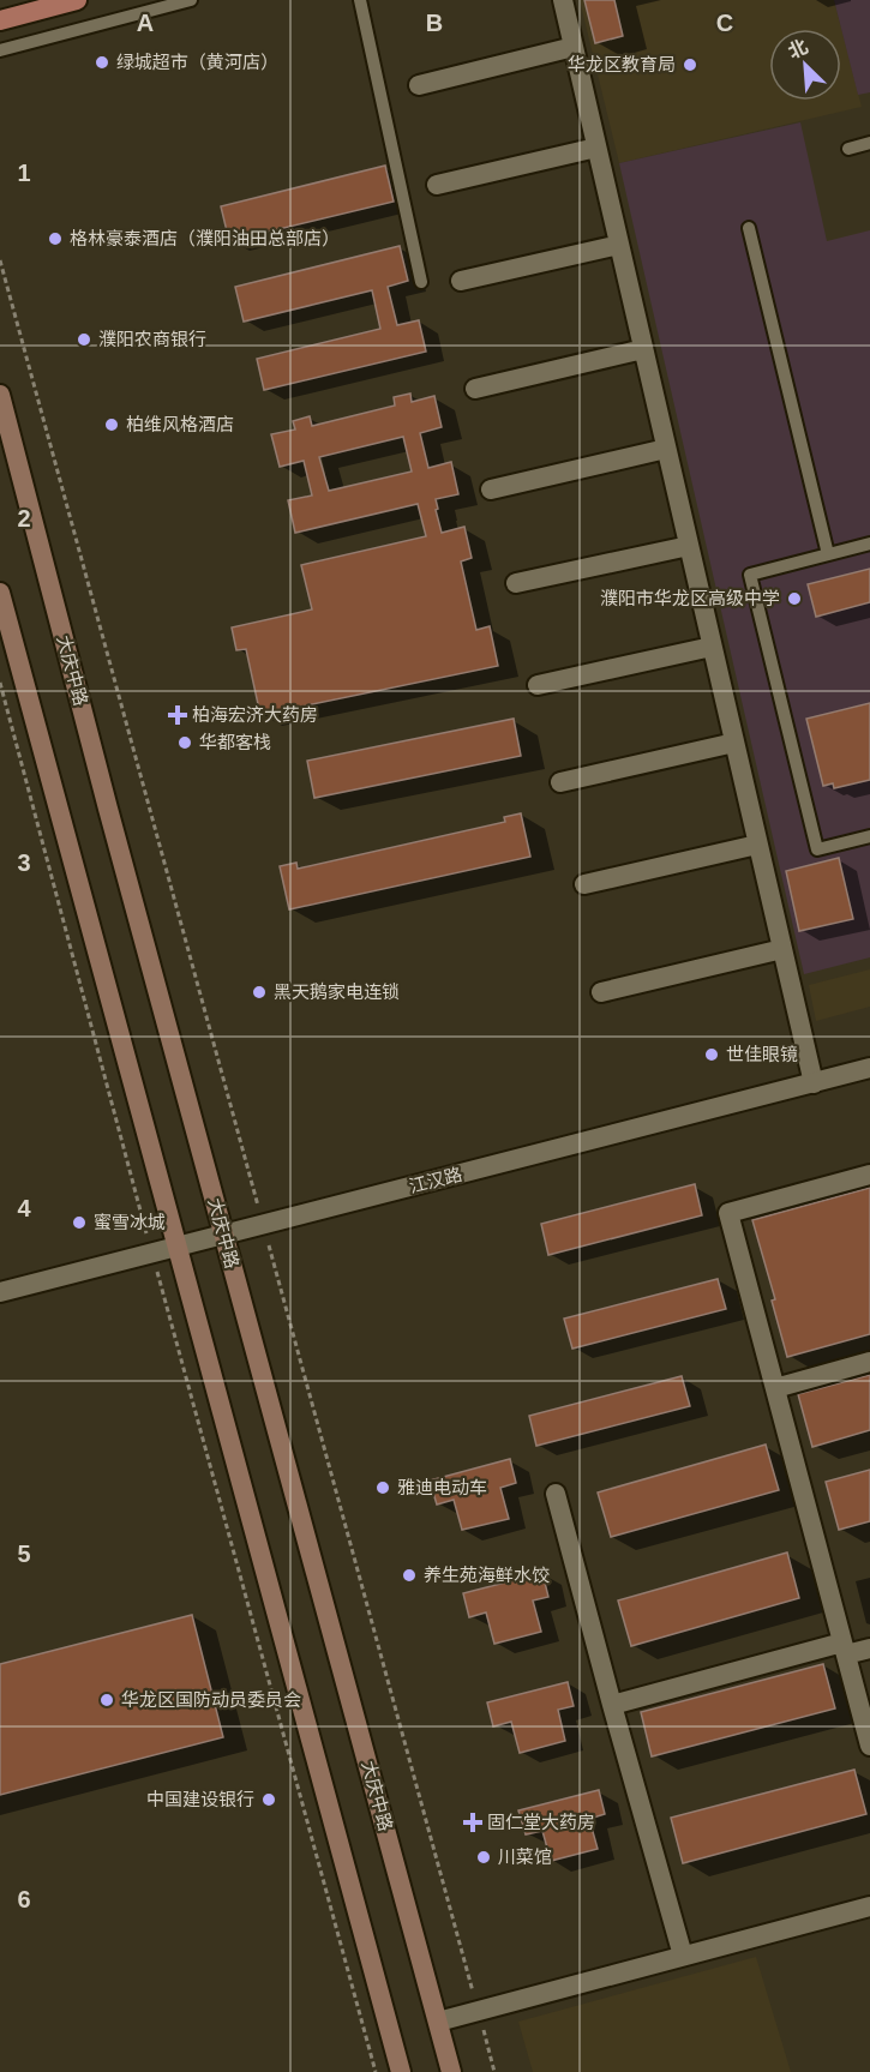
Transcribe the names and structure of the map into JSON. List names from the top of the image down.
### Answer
{
  "streets": {
    "main road": ["大庆中路"],
    "street": ["江汉路"]
  },
  "crossings": [
    ["大庆中路", "江汉路"]
  ],
  "places": {
    "other": [
      "绿城超市（黄河店）",
      "华龙区教育局",
      "格林豪泰酒店（濮阳油田总部店）",
      "濮阳农商银行",
      "柏维风格酒店",
      "濮阳市华龙区高级中学",
      "华都客栈",
      "黑天鹅家电连锁",
      "世佳眼镜",
      "蜜雪冰城",
      "雅迪电动车",
      "养生苑海鲜水饺",
      "华龙区国防动员委员会",
      "中国建设银行",
      "川菜馆"
    ],
    "health": ["柏海宏济大药房", "固仁堂大药房"]
  },
  "north": "top left",
  "grid": {
    "columns": ["A", "B", "C"],
    "rows": [
      "1",
      "2",
      "3",
      "4",
      "5",
      "6"
    ]
  }
}
